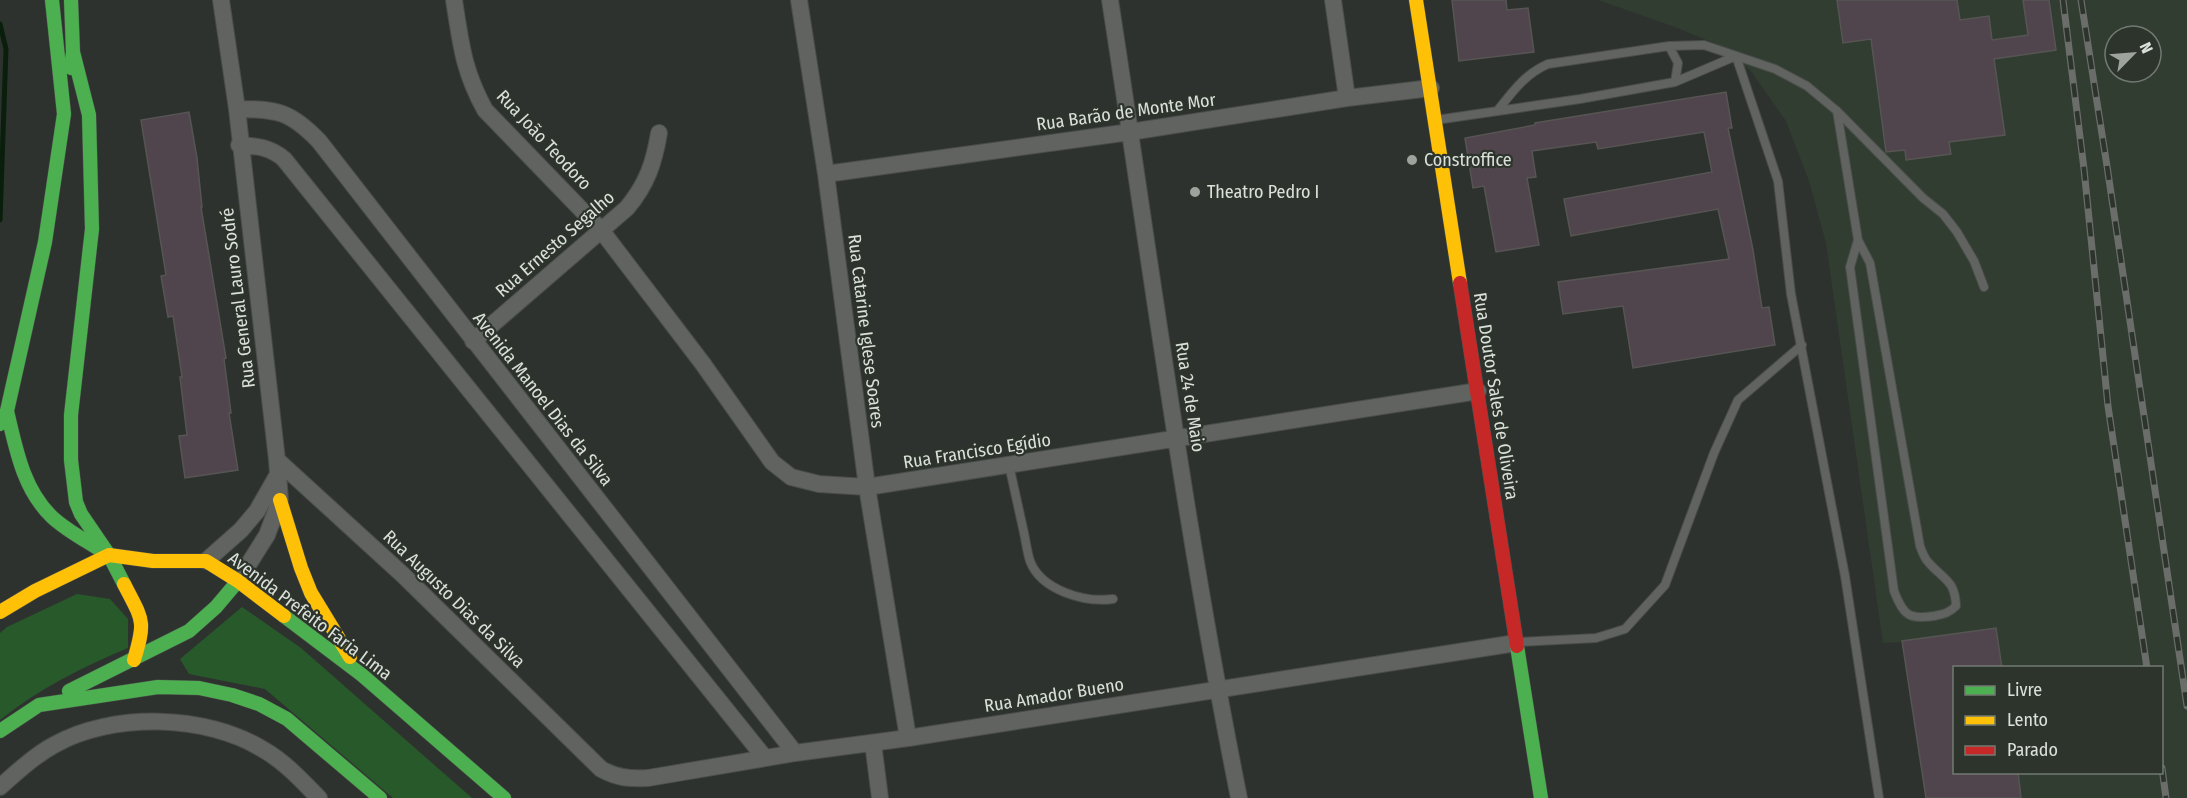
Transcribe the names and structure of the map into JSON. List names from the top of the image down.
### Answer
{
  "streets": {
    "main road": ["Rua Doutor Sales de Oliveira", "Avenida Prefeito Faria Lima"],
    "street": [
      "Rua Barão de Monte Mor",
      "Rua João Teodoro",
      "Rua Ernesto Segalho",
      "Rua General Lauro Sodré",
      "Rua Catarine Iglese Soares",
      "Rua 24 de Maio",
      "Avenida Manoel Dias da Silva",
      "Rua Francisco Egídio",
      "Rua Augusto Dias da Silva",
      "Rua Amador Bueno"
    ]
  },
  "crossings": [
    ["Rua Barão de Monte Mor", "Rua Catarine Iglese Soares"],
    ["Rua Barão de Monte Mor", "Rua Doutor Sales de Oliveira"],
    ["Rua Barão de Monte Mor", "Rua 24 de Maio"],
    ["Rua João Teodoro", "Rua Ernesto Segalho"],
    ["Rua João Teodoro", "Rua Francisco Egídio"],
    ["Rua Ernesto Segalho", "Avenida Manoel Dias da Silva"],
    ["Rua Ernesto Segalho", "Rua Francisco Egídio"],
    ["Rua General Lauro Sodré", "Avenida Manoel Dias da Silva"],
    ["Rua General Lauro Sodré", "Rua Augusto Dias da Silva"],
    ["Rua General Lauro Sodré", "Avenida Prefeito Faria Lima"],
    ["Rua Catarine Iglese Soares", "Rua Francisco Egídio"],
    ["Rua Catarine Iglese Soares", "Rua Amador Bueno"],
    ["Rua Doutor Sales de Oliveira", "Rua Francisco Egídio"],
    ["Rua Doutor Sales de Oliveira", "Rua Amador Bueno"],
    ["Rua 24 de Maio", "Rua Francisco Egídio"],
    ["Rua 24 de Maio", "Rua Amador Bueno"],
    ["Avenida Manoel Dias da Silva", "Rua Amador Bueno"],
    ["Rua Augusto Dias da Silva", "Rua Amador Bueno"]
  ],
  "places": ["Constroffice", "Theatro Pedro I"],
  "legend": ["Livre", "Lento", "Parado"],
  "north": "top right"
}
